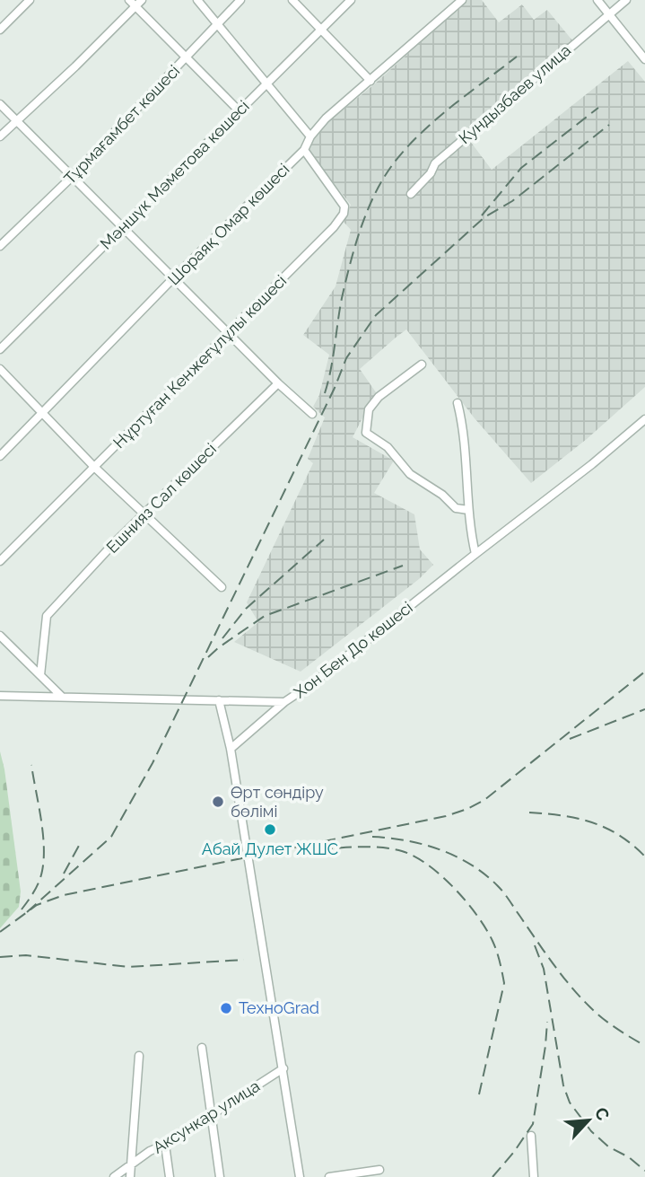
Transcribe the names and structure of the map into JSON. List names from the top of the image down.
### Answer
{
  "streets": {
    "street": [
      "Кундызбаев улица",
      "Тұрмағамбет көшесі",
      "Мәншүк Мәметова көшесі",
      "Шораяқ Омар көшесі",
      "Нұртуған Кенжеғұлұлы көшесі",
      "Ешнияз Сал көшесі",
      "Хон Бен До көшесі",
      "Аксункар улица"
    ]
  },
  "crossings": [
    ["Шораяқ Омар көшесі", "Нұртуған Кенжеғұлұлы көшесі"]
  ],
  "places": ["Өрт сөндіру бөлімі", "Абай Дулет ЖШС", "ТехноGrad"],
  "north": "top right"
}
